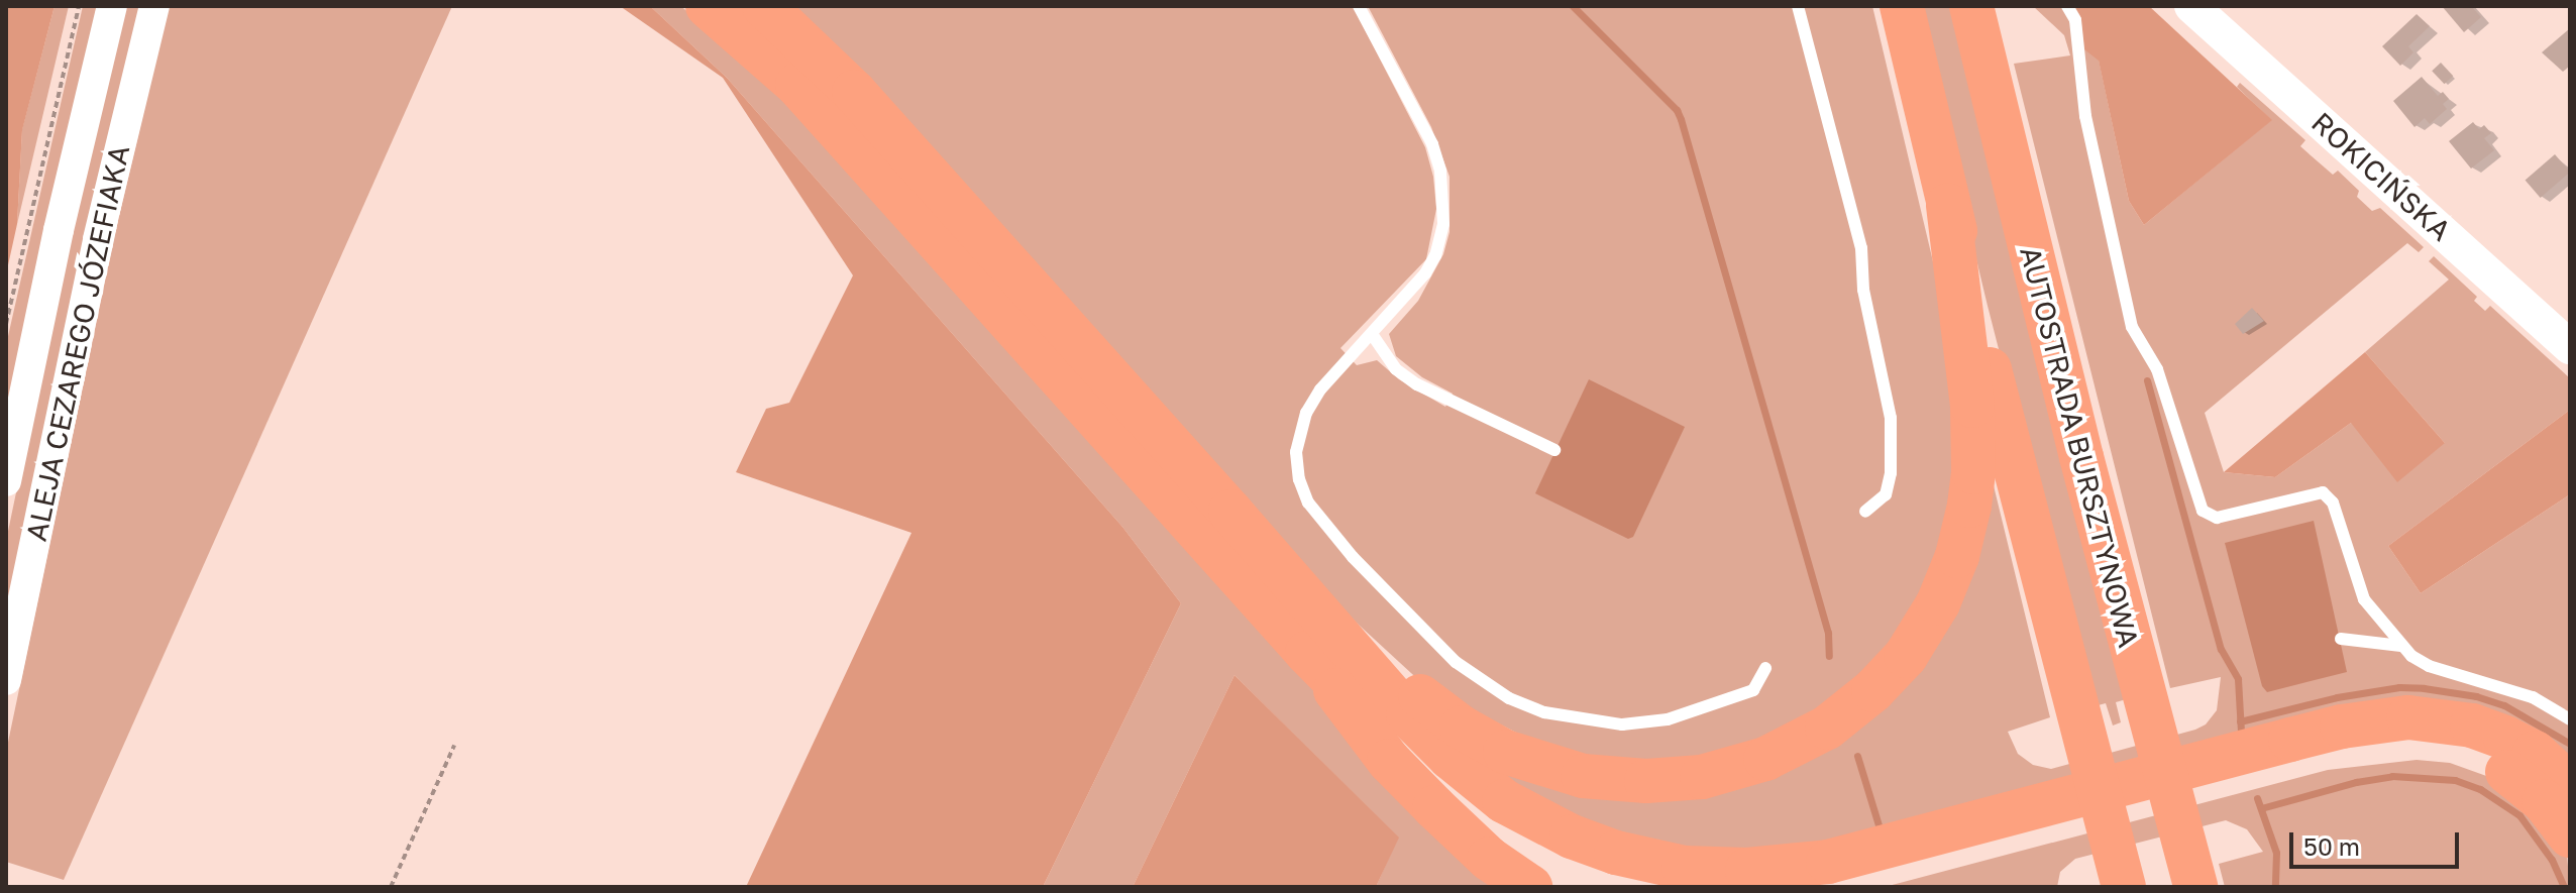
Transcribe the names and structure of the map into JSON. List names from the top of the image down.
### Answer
{
  "streets": {
    "highway": ["AUTOSTRADA BURSZTYNOWA"],
    "main road": ["ROKICIŃSKA"],
    "street": ["ALEJA CEZAREGO JÓZEFIAKA"]
  },
  "scale_bar": "50 m"
}
